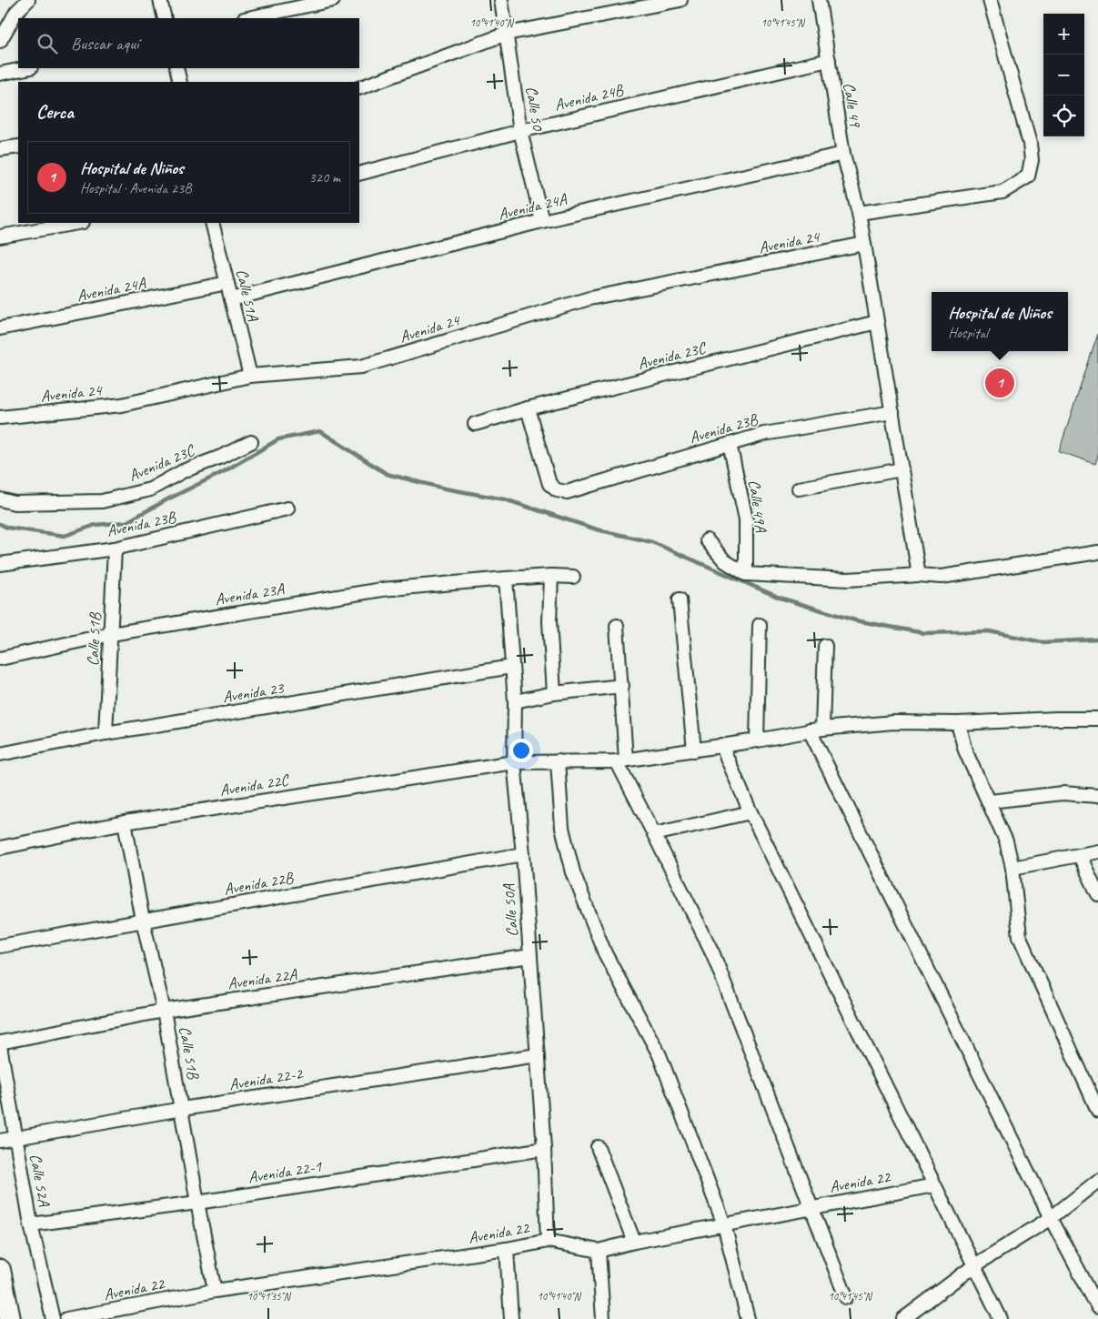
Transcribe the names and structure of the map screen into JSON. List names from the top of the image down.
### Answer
{
  "streets": {
    "street": [
      "Avenida 24B",
      "Calle 49",
      "Calle 50",
      "Avenida 24A",
      "Avenida 24",
      "Calle 51A",
      "Avenida 23C",
      "Avenida 23B",
      "Calle 49A",
      "Avenida 23A",
      "Calle 51B",
      "Avenida 23",
      "Avenida 22C",
      "Avenida 22B",
      "Calle 50A",
      "Avenida 22A",
      "Avenida 22-2",
      "Avenida 22-1",
      "Calle 52A",
      "Avenida 22"
    ]
  },
  "crossings": [
    ["Avenida 24B", "Calle 49"],
    ["Avenida 24B", "Calle 50"],
    ["Calle 49", "Avenida 24A"],
    ["Calle 49", "Avenida 24"],
    ["Calle 49", "Avenida 23C"],
    ["Calle 49", "Avenida 23B"],
    ["Calle 50", "Avenida 24A"],
    ["Avenida 24A", "Calle 51A"],
    ["Avenida 24", "Calle 51A"],
    ["Avenida 23C", "Avenida 23B"],
    ["Avenida 23B", "Calle 49A"],
    ["Avenida 23B", "Calle 51B"],
    ["Avenida 23A", "Calle 51B"],
    ["Avenida 23A", "Calle 50A"],
    ["Calle 51B", "Avenida 23"],
    ["Calle 51B", "Avenida 22C"],
    ["Calle 51B", "Avenida 22B"],
    ["Calle 51B", "Avenida 22A"],
    ["Calle 51B", "Avenida 22-2"],
    ["Calle 51B", "Avenida 22-1"],
    ["Calle 51B", "Avenida 22"],
    ["Avenida 23", "Calle 50A"],
    ["Avenida 22C", "Calle 50A"],
    ["Avenida 22B", "Calle 50A"],
    ["Calle 50A", "Avenida 22A"],
    ["Calle 50A", "Avenida 22-2"],
    ["Calle 50A", "Avenida 22-1"],
    ["Calle 50A", "Avenida 22"],
    ["Avenida 22-2", "Calle 52A"],
    ["Avenida 22-1", "Calle 52A"]
  ],
  "page": {
    "map_buttons": ["+", "−"],
    "search": "Buscar aquí",
    "heading": "Cerca",
    "list": [
      {
        "mark": "1",
        "name": "Hospital de Niños",
        "note": "Hospital · Avenida 23B",
        "value": "320 m"
      }
    ],
    "popup": ["Hospital de Niños", "Hospital"],
    "pins": "1"
  },
  "coordinates": ["10°41'40\"N", "10°41'45\"N", "10°41'35\"N"]
}
